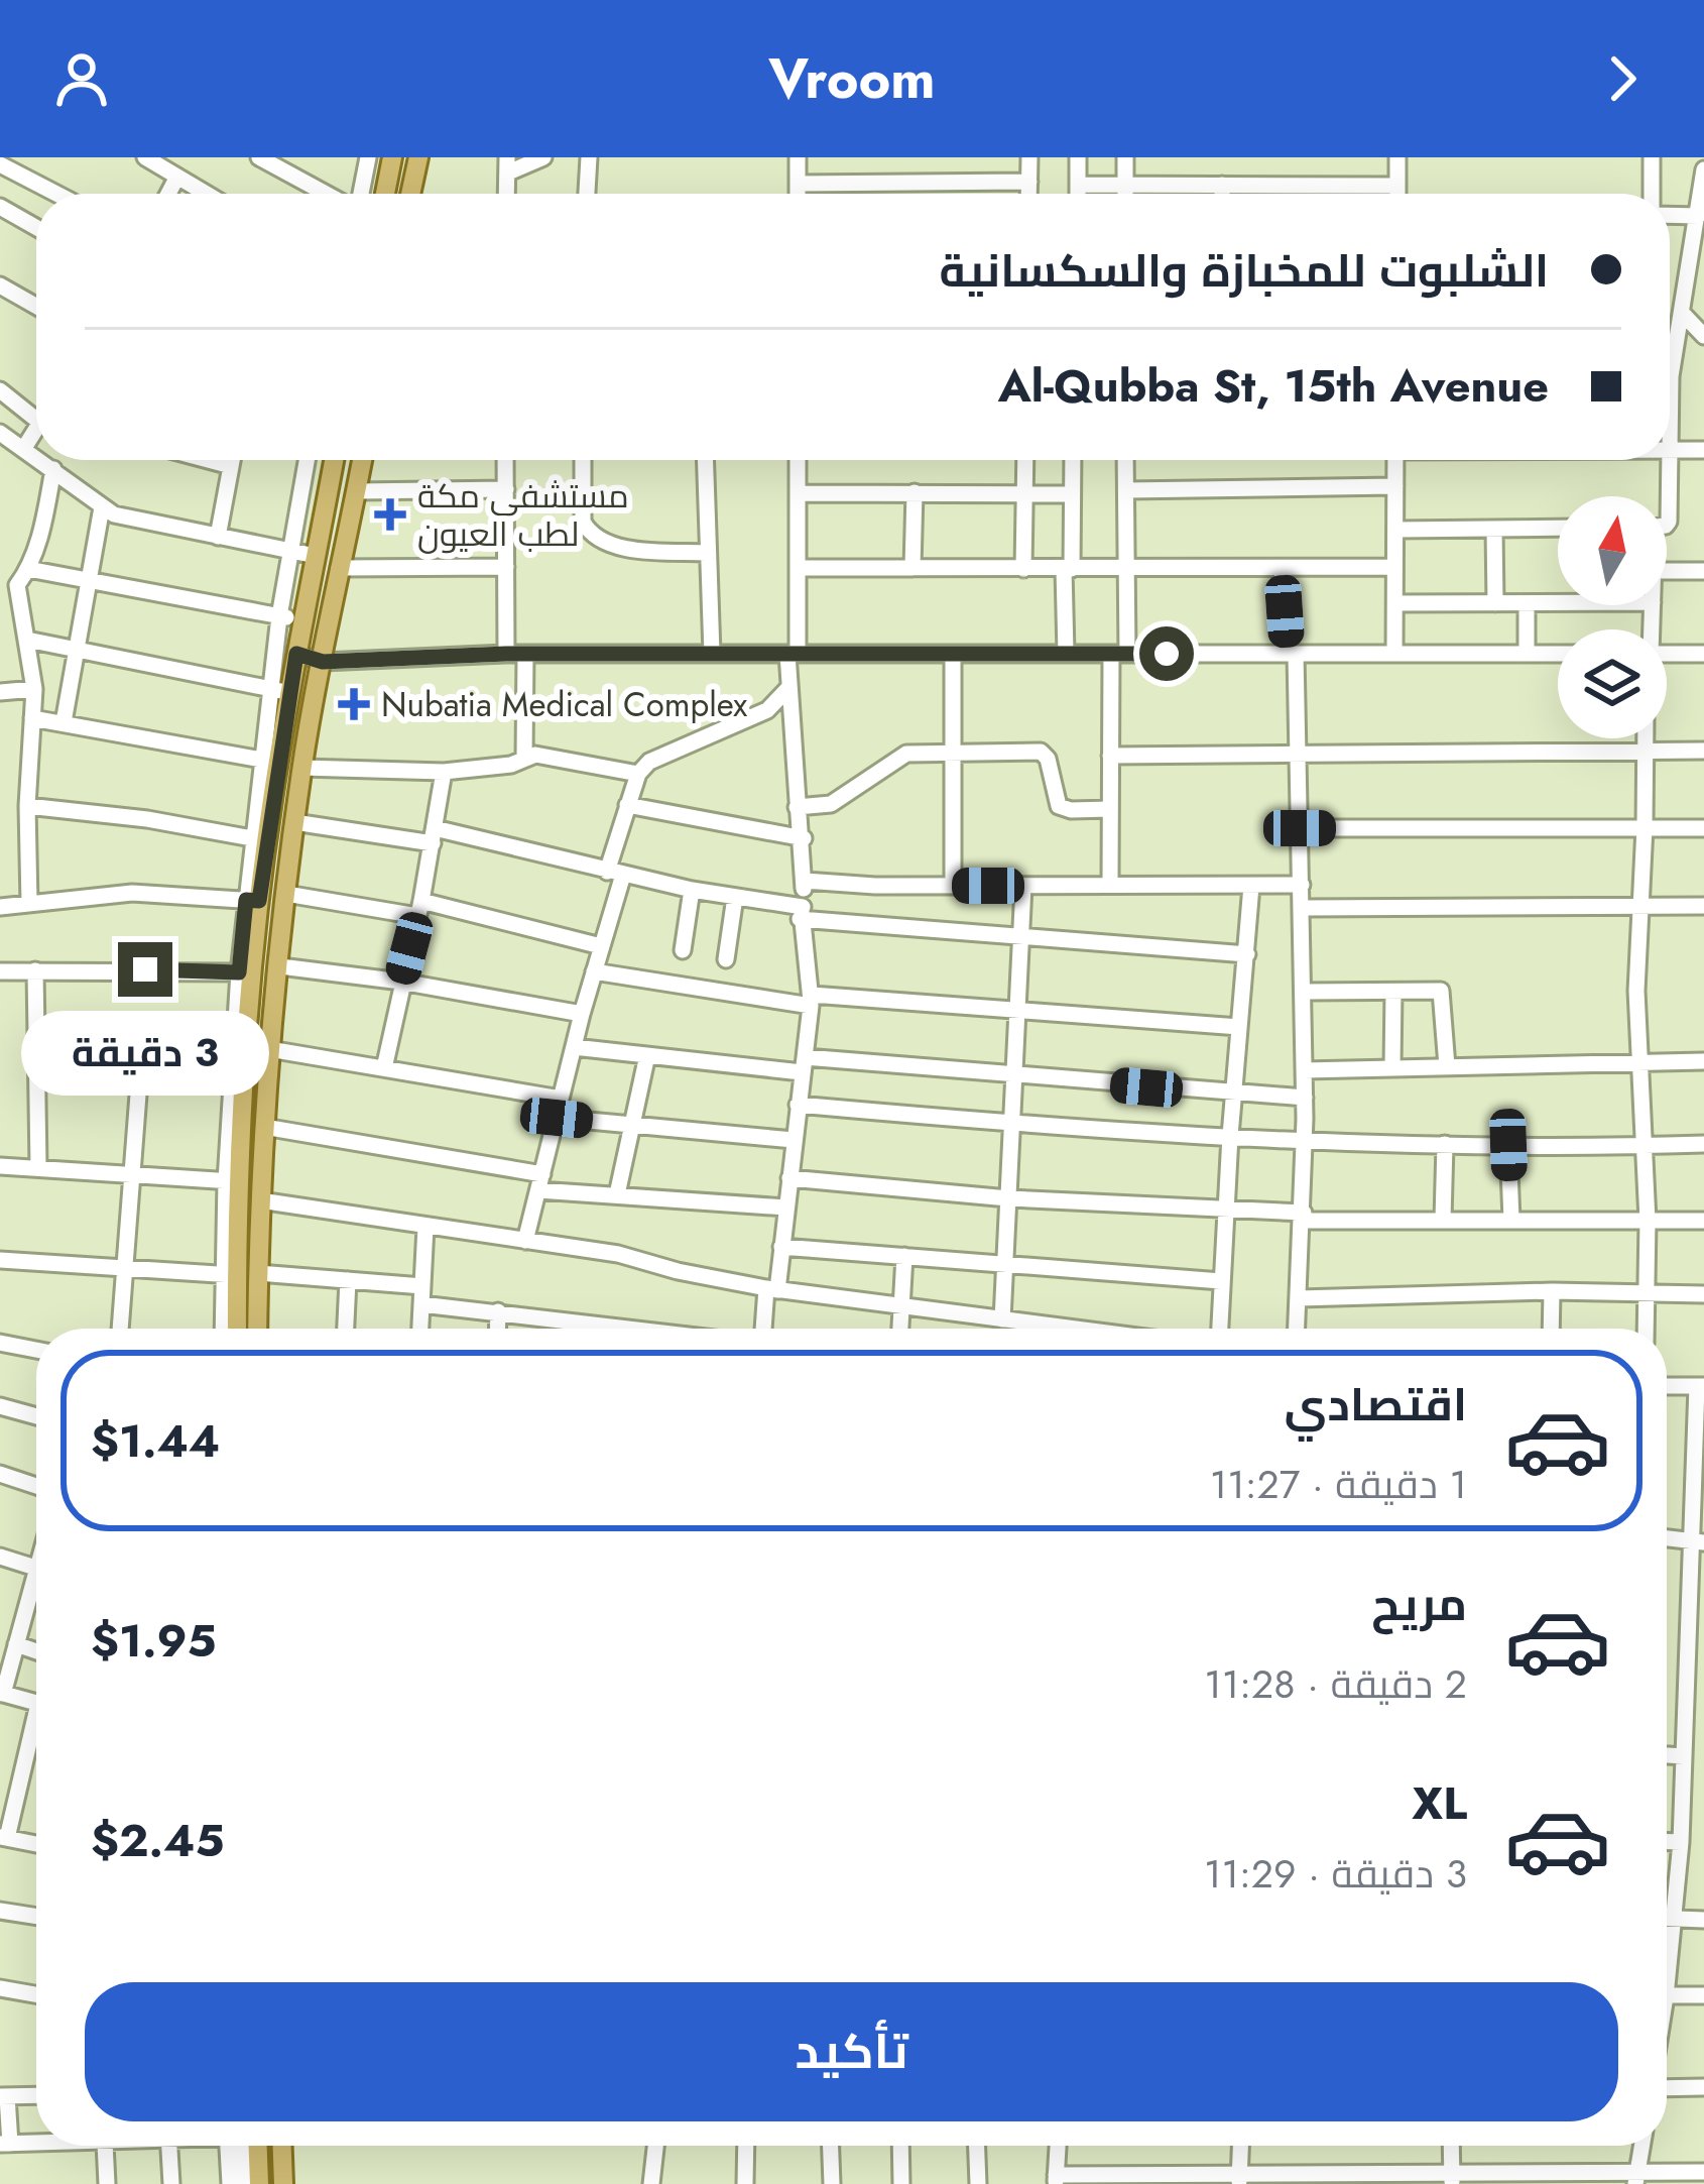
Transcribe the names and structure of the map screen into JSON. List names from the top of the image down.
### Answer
{
  "places": {
    "health": ["مستشفى مكة لطب العيون", "Nubatia Medical Complex"]
  },
  "north": "top",
  "page": {
    "header": "Vroom",
    "banner": ["الشلبوت للمخبازة والسكسانية", "Al-Qubba St, 15th Avenue"],
    "bubble": "3 دقيقة",
    "list": [
      {
        "name": "اقتصادي",
        "note": "1 دقيقة · 11:27",
        "value": "$1.44"
      },
      {
        "name": "مريح",
        "note": "2 دقيقة · 11:28",
        "value": "$1.95"
      },
      {
        "name": "XL",
        "note": "3 دقيقة · 11:29",
        "value": "$2.45"
      }
    ],
    "buttons": "تأكيد"
  }
}
